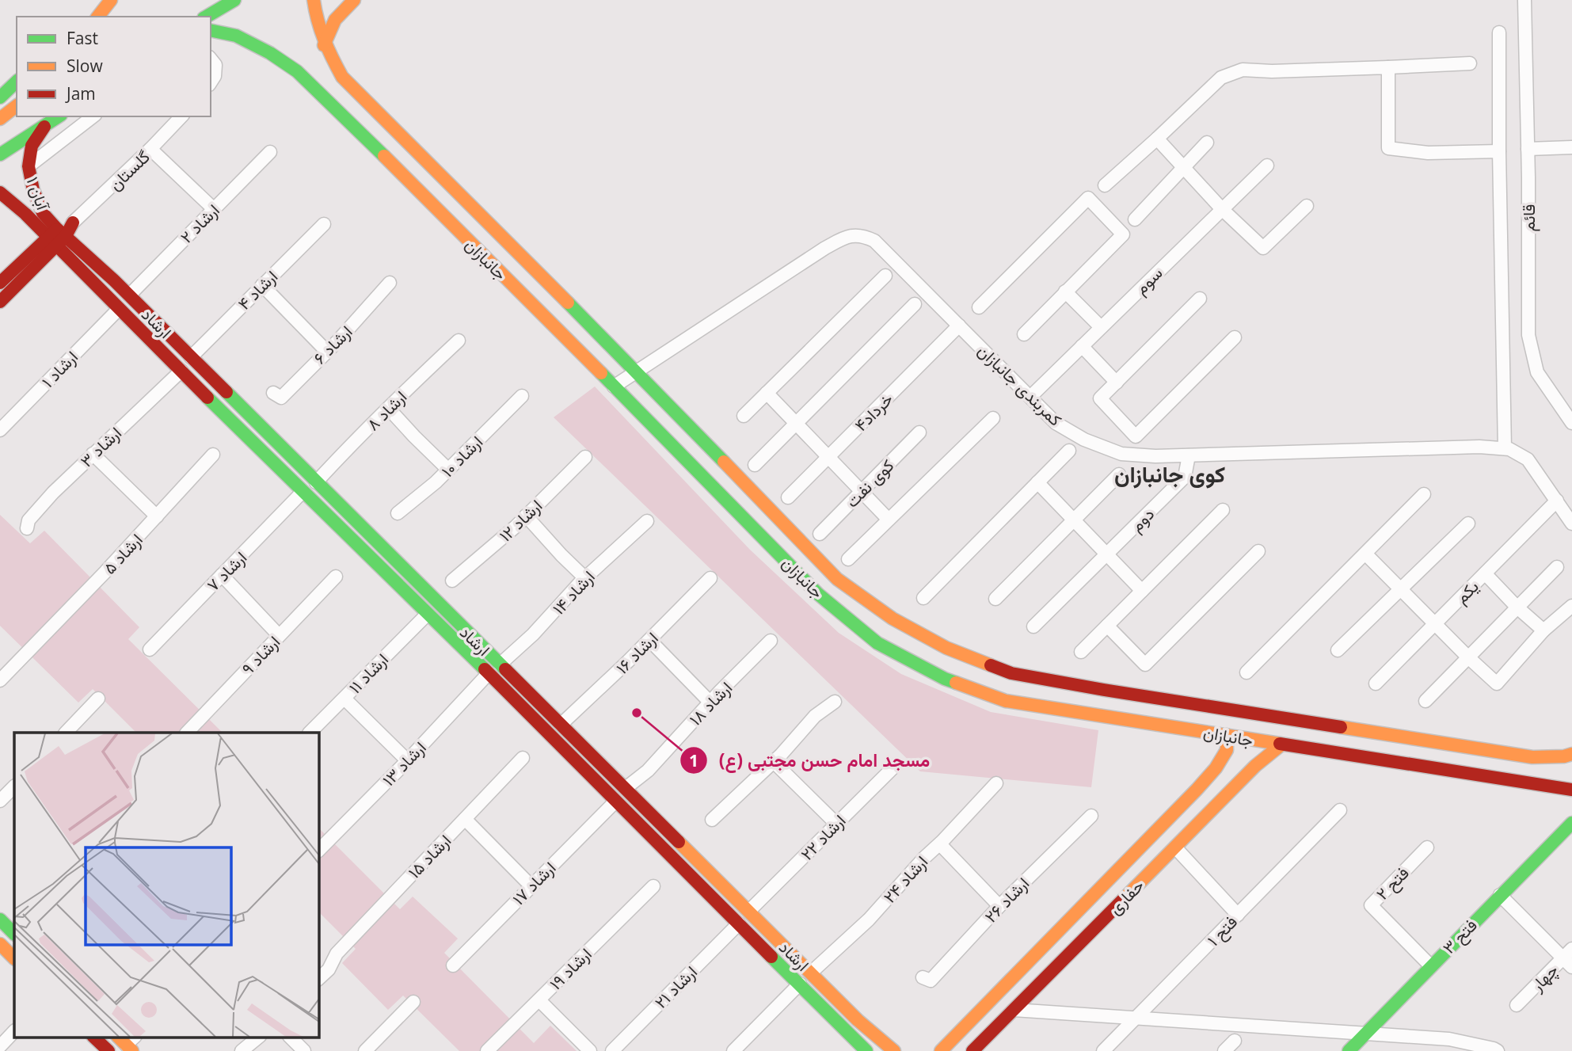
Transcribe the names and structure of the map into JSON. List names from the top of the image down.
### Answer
{
  "streets": {
    "street": [
      "گلستان",
      "آبان ۱",
      "قائم",
      "ارشاد ۲",
      "جانبازان",
      "سوم",
      "ارشاد ۴",
      "ارشاد",
      "ارشاد ۶",
      "ارشاد ۱",
      "کمربندی جانبازان",
      "ارشاد ۸",
      "خرداد۴",
      "ارشاد ۳",
      "ارشاد ۱۰",
      "کوی نفت",
      "دوم",
      "ارشاد ۱۲",
      "ارشاد ۵",
      "ارشاد ۷",
      "یکم",
      "ارشاد ۱۴",
      "ارشاد ۱۶",
      "ارشاد ۹",
      "ارشاد ۱۱",
      "ارشاد ۱۸",
      "ارشاد ۱۳",
      "ارشاد ۲۲",
      "ارشاد ۱۵",
      "ارشاد ۲۴",
      "ارشاد ۱۷",
      "فتح ۲",
      "حفاری",
      "ارشاد ۲۶",
      "فتح ۱",
      "فتح ۳",
      "ارشاد ۱۹",
      "چهار",
      "ارشاد ۲۱"
    ]
  },
  "crossings": [
    ["گلستان", "آبان ۱"],
    ["گلستان", "ارشاد"],
    ["آبان ۱", "ارشاد"],
    ["ارشاد ۲", "ارشاد"],
    ["جانبازان", "کمربندی جانبازان"],
    ["جانبازان", "حفاری"],
    ["سوم", "کمربندی جانبازان"],
    ["ارشاد ۴", "ارشاد"],
    ["ارشاد", "ارشاد ۱"],
    ["ارشاد", "ارشاد ۸"],
    ["ارشاد", "ارشاد ۳"],
    ["ارشاد", "ارشاد ۷"],
    ["ارشاد", "ارشاد ۱۴"],
    ["ارشاد", "ارشاد ۱۶"],
    ["ارشاد", "ارشاد ۱۱"],
    ["ارشاد", "ارشاد ۱۸"],
    ["ارشاد", "ارشاد ۱۳"],
    ["ارشاد", "ارشاد ۲۲"],
    ["ارشاد", "ارشاد ۲۴"],
    ["ارشاد", "ارشاد ۱۷"],
    ["ارشاد", "ارشاد ۲۱"],
    ["کمربندی جانبازان", "خرداد۴"],
    ["کمربندی جانبازان", "دوم"],
    ["کمربندی جانبازان", "یکم"],
    ["فتح ۲", "فتح ۳"]
  ],
  "districts": ["کوی جانبازان"],
  "places": ["مسجد امام حسن مجتبی (ع)"],
  "legend": ["Fast", "Slow", "Jam"]
}
